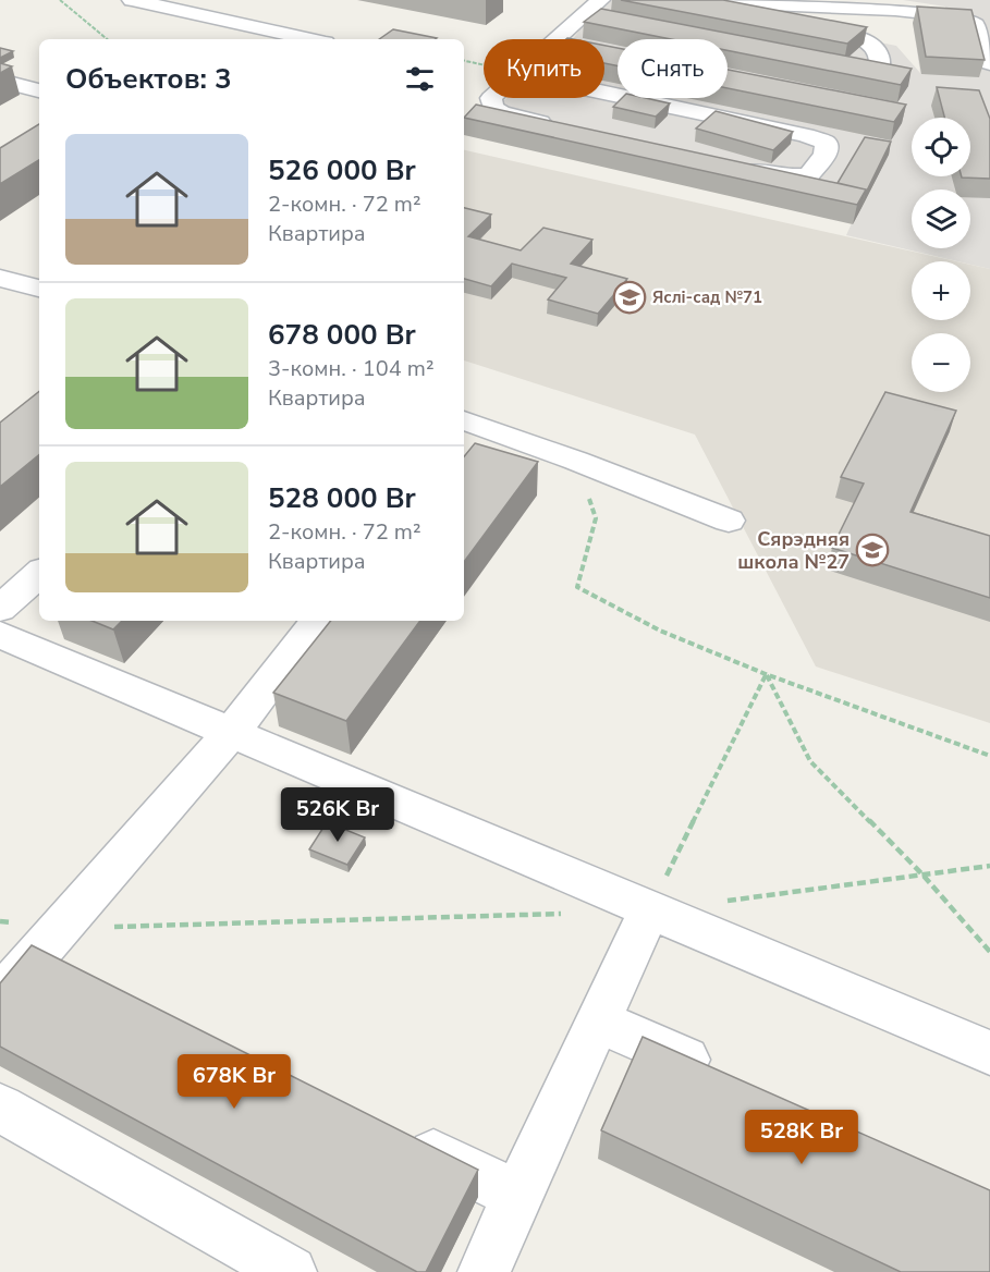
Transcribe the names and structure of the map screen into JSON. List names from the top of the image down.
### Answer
{
  "places": {
    "school or university": ["Яслі-сад №71", "Сярэдняя школа №27"]
  },
  "page": {
    "chip": ["Купить", "Снять"],
    "heading": "Объектов: 3",
    "map_buttons": ["+", "−"],
    "list": [
      {
        "name": "526 000 Br",
        "note": "2-комн. · 72 m² · Квартира"
      },
      {
        "name": "678 000 Br",
        "note": "3-комн. · 104 m² · Квартира"
      },
      {
        "name": "528 000 Br",
        "note": "2-комн. · 72 m² · Квартира"
      }
    ],
    "price": ["526K Br", "678K Br", "528K Br"]
  }
}
